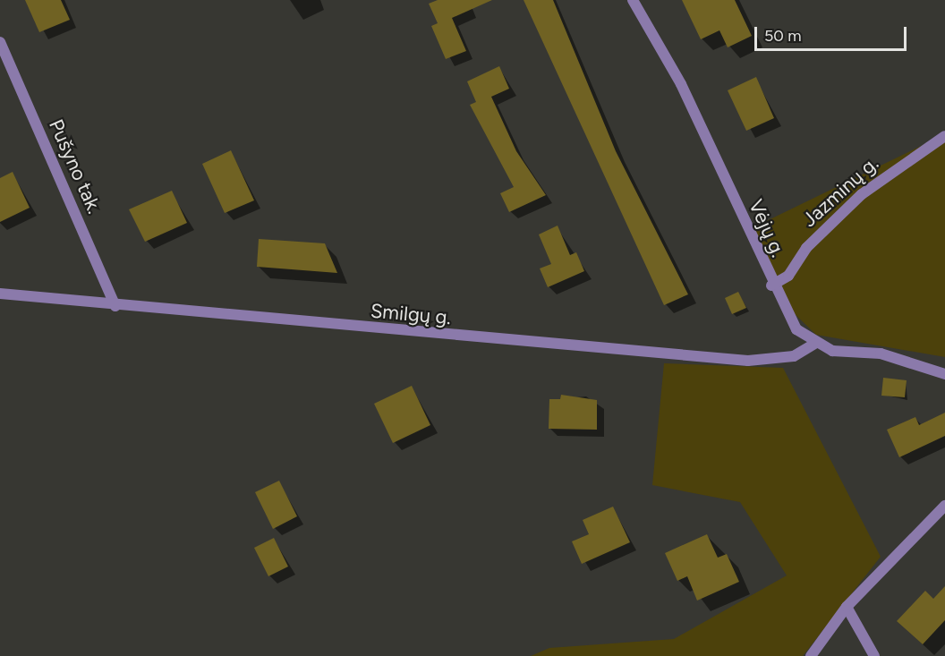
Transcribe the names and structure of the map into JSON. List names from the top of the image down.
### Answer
{
  "streets": {
    "street": [
      "Pušyno tak.",
      "Jazminų g.",
      "Vėjų g.",
      "Smilgų g."
    ]
  },
  "crossings": [
    ["Pušyno tak.", "Smilgų g."],
    ["Jazminų g.", "Vėjų g."],
    ["Vėjų g.", "Smilgų g."]
  ],
  "scale_bar": "50 m"
}
